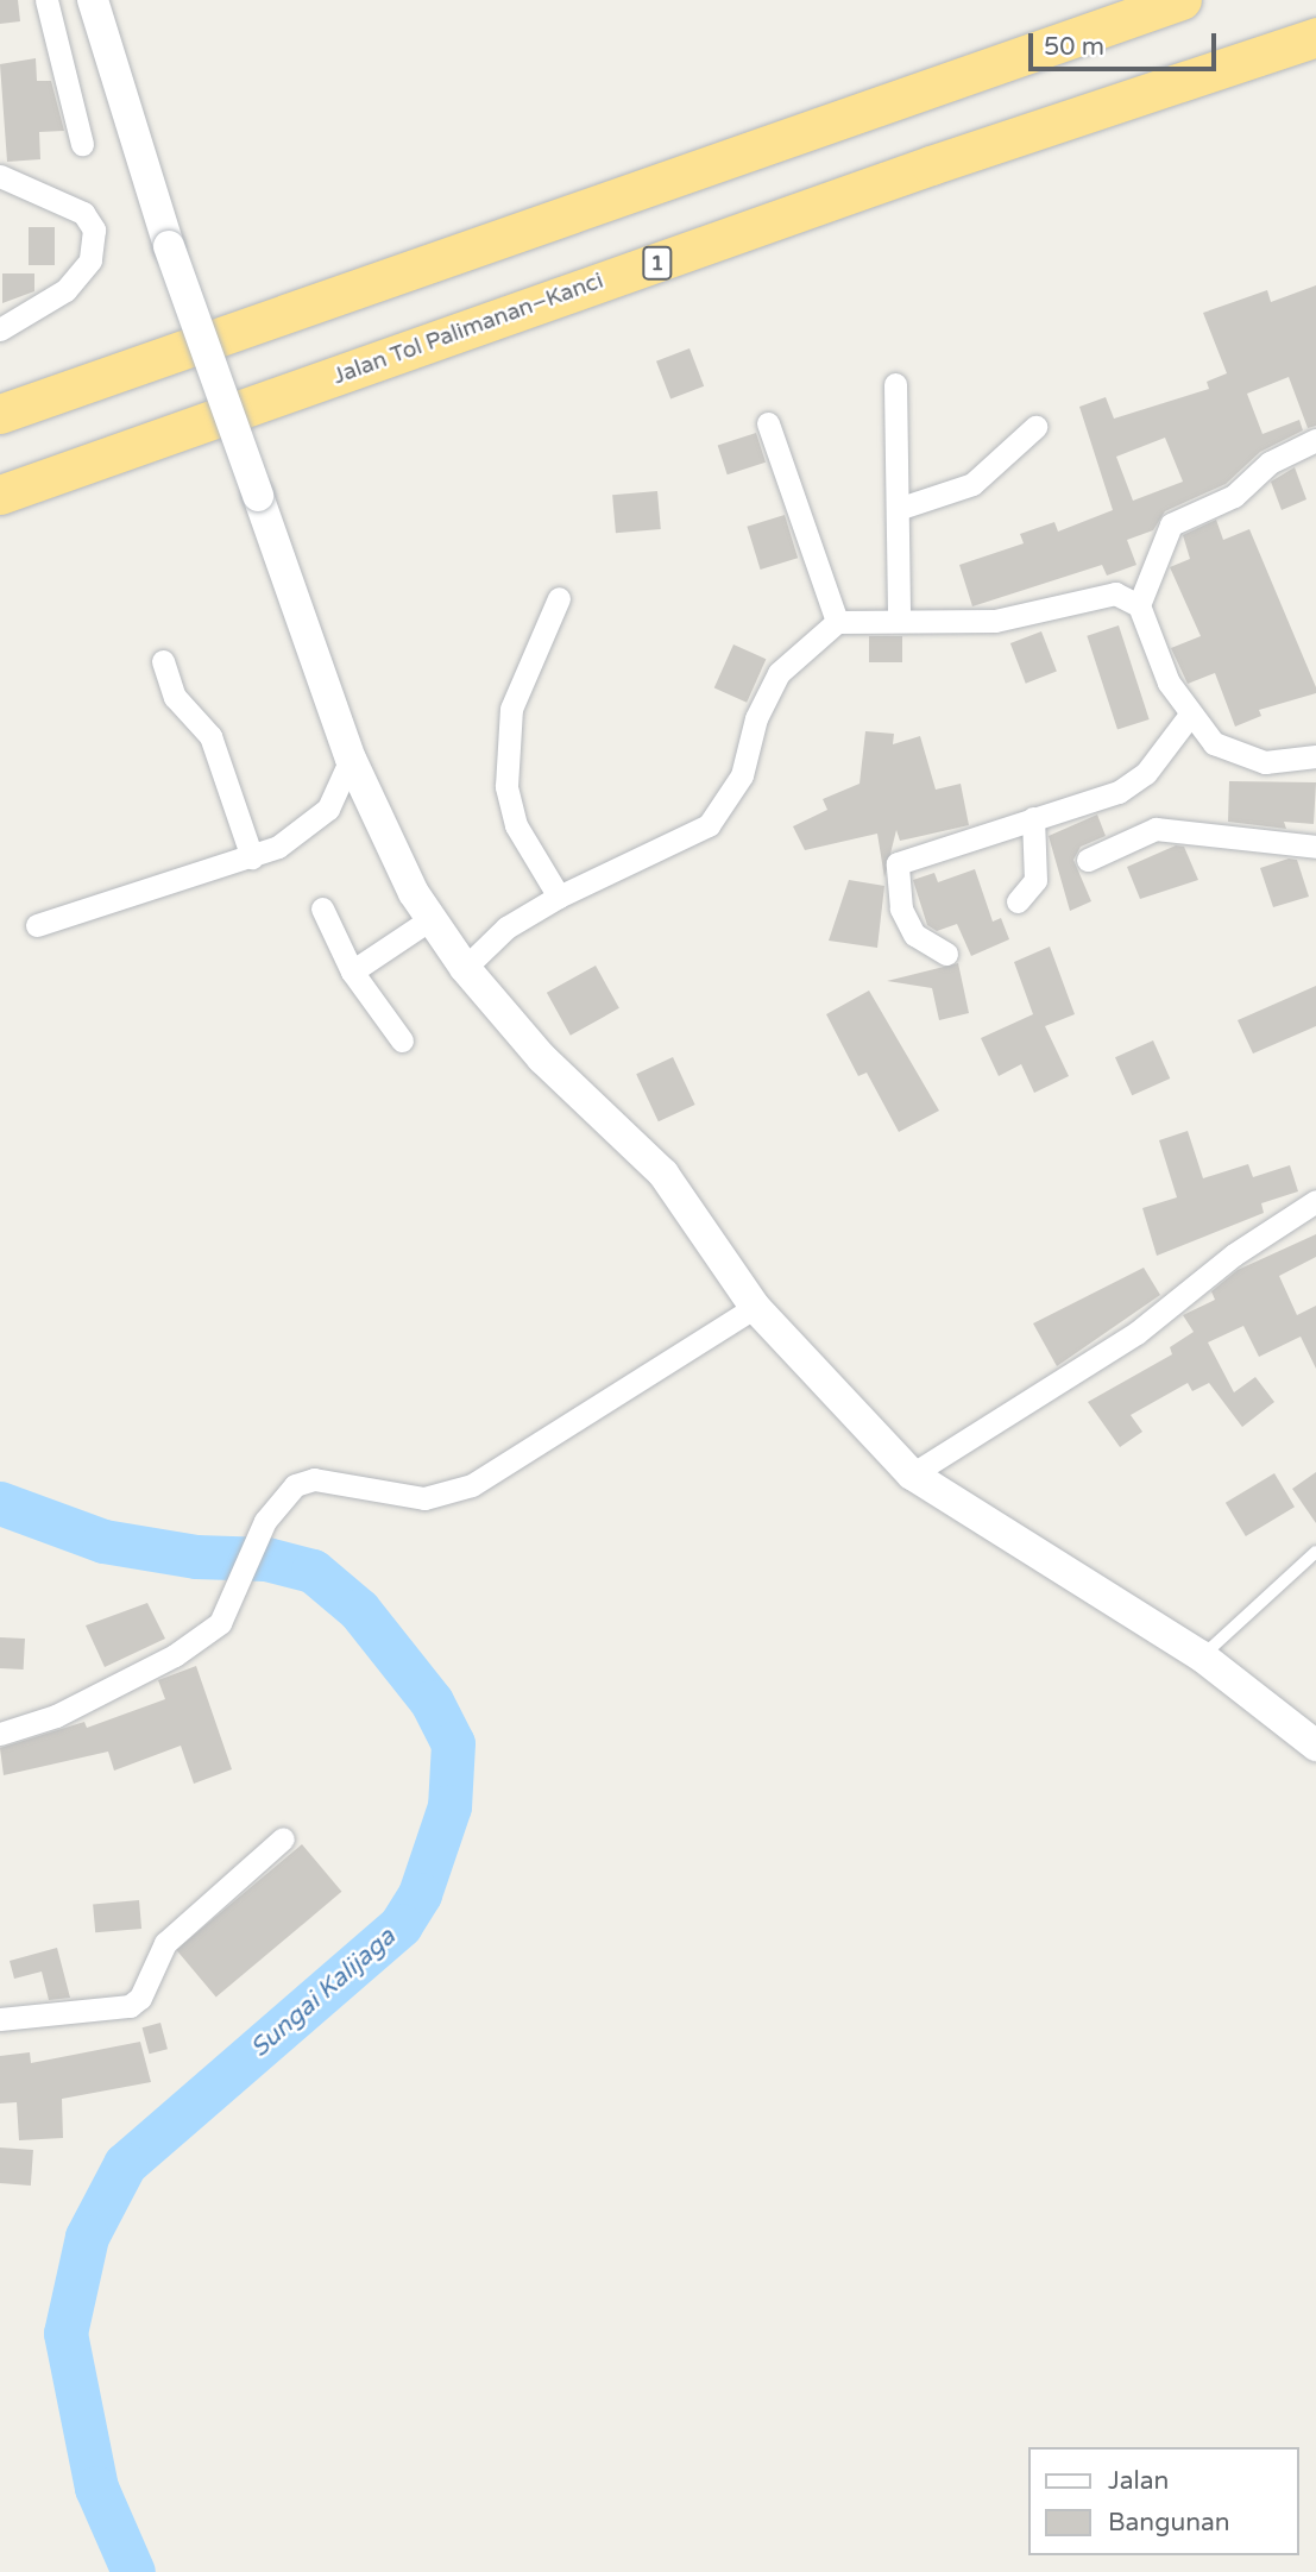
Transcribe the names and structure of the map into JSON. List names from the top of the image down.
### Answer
{
  "streets": {
    "highway": ["1", "Jalan Tol Palimanan–Kanci"]
  },
  "water": ["Sungai Kalijaga"],
  "legend": ["Jalan", "Bangunan"],
  "scale_bar": "50 m"
}
